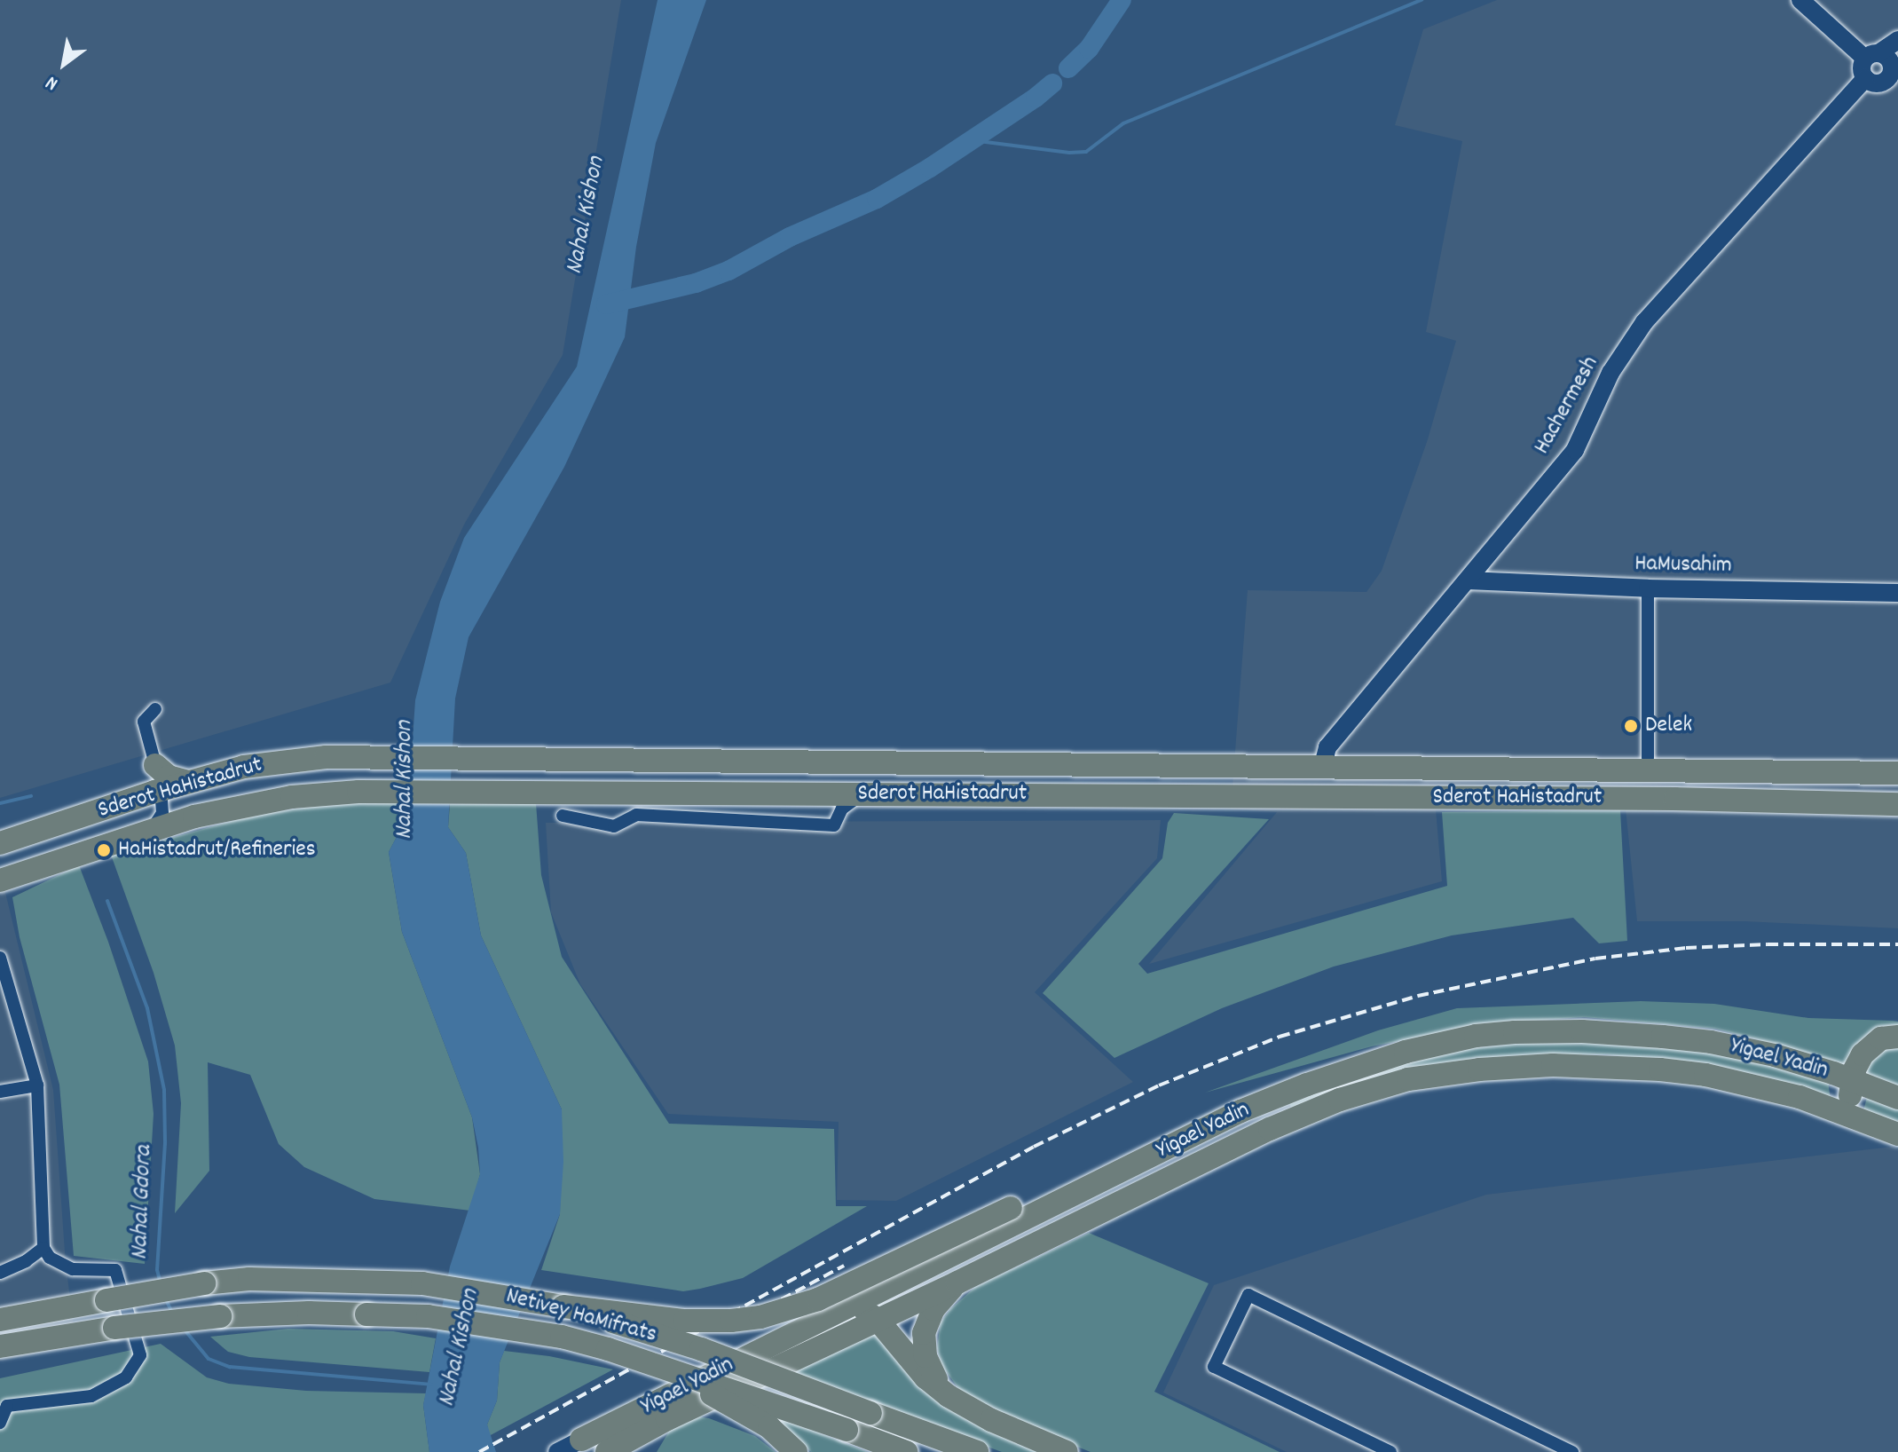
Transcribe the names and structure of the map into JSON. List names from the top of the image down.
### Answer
{
  "streets": {
    "highway": ["Sderot HaHistadrut", "Yigael Yadin", "Netivey HaMifrats"],
    "street": ["Hachermesh", "HaMusahim"]
  },
  "crossings": [
    ["Hachermesh", "HaMusahim"],
    ["Hachermesh", "Sderot HaHistadrut"]
  ],
  "water": ["Nahal Kishon", "Nahal Gdora"],
  "places": ["Delek", "HaHistadrut/Refineries"],
  "north": "bottom left"
}
